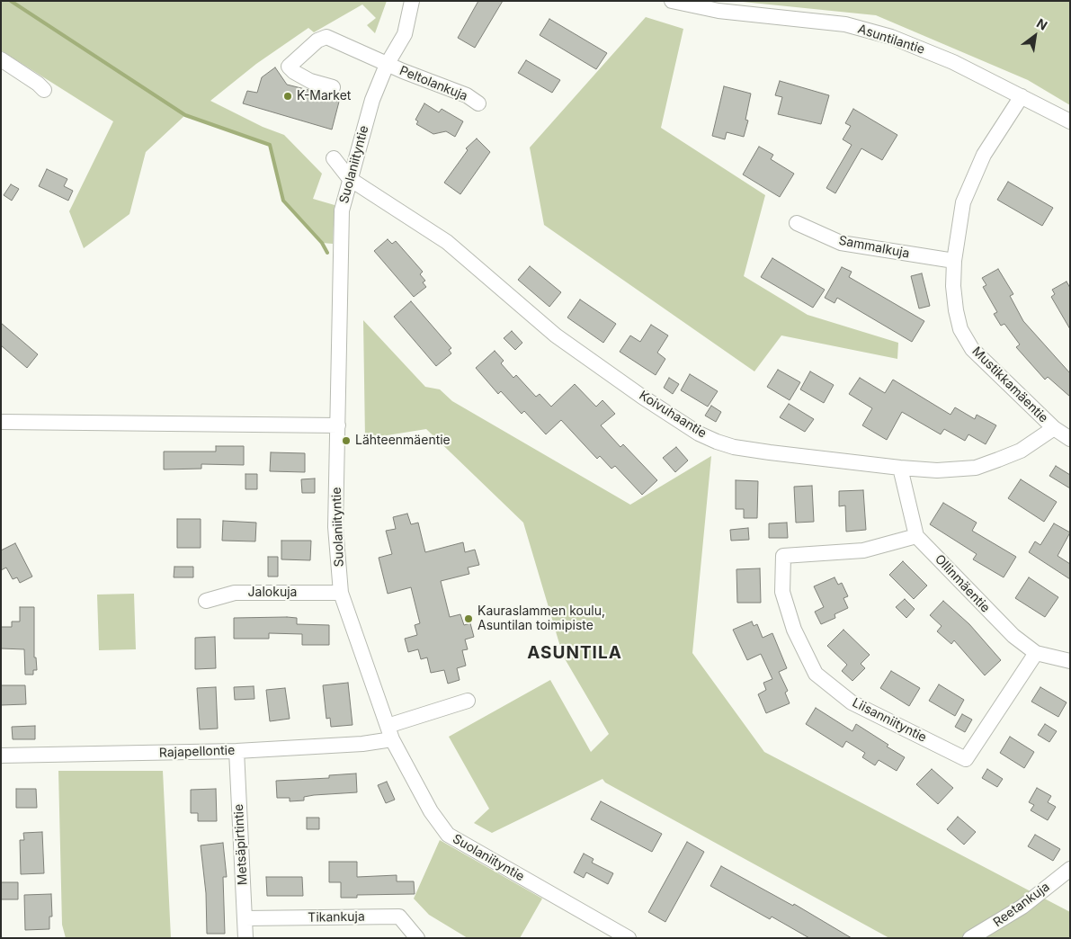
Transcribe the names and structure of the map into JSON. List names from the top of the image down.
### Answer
{
  "streets": {
    "street": [
      "Asuntilantie",
      "Peltolankuja",
      "Suolaniityntie",
      "Sammalkuja",
      "Mustikkamäentie",
      "Koivuhaantie",
      "Ollinmäentie",
      "Jalokuja",
      "Liisanniityntie",
      "Rajapellontie",
      "Metsäpirtintie",
      "Reetankuja",
      "Tikankuja"
    ]
  },
  "crossings": [
    ["Asuntilantie", "Mustikkamäentie"],
    ["Peltolankuja", "Suolaniityntie"],
    ["Suolaniityntie", "Koivuhaantie"],
    ["Suolaniityntie", "Jalokuja"],
    ["Suolaniityntie", "Rajapellontie"],
    ["Sammalkuja", "Mustikkamäentie"],
    ["Mustikkamäentie", "Koivuhaantie"],
    ["Koivuhaantie", "Ollinmäentie"],
    ["Ollinmäentie", "Liisanniityntie"],
    ["Rajapellontie", "Metsäpirtintie"],
    ["Metsäpirtintie", "Tikankuja"]
  ],
  "districts": ["ASUNTILA"],
  "places": ["K-Market", "Lähteenmäentie", "Kauraslammen koulu, Asuntilan toimipiste"],
  "north": "top right"
}
